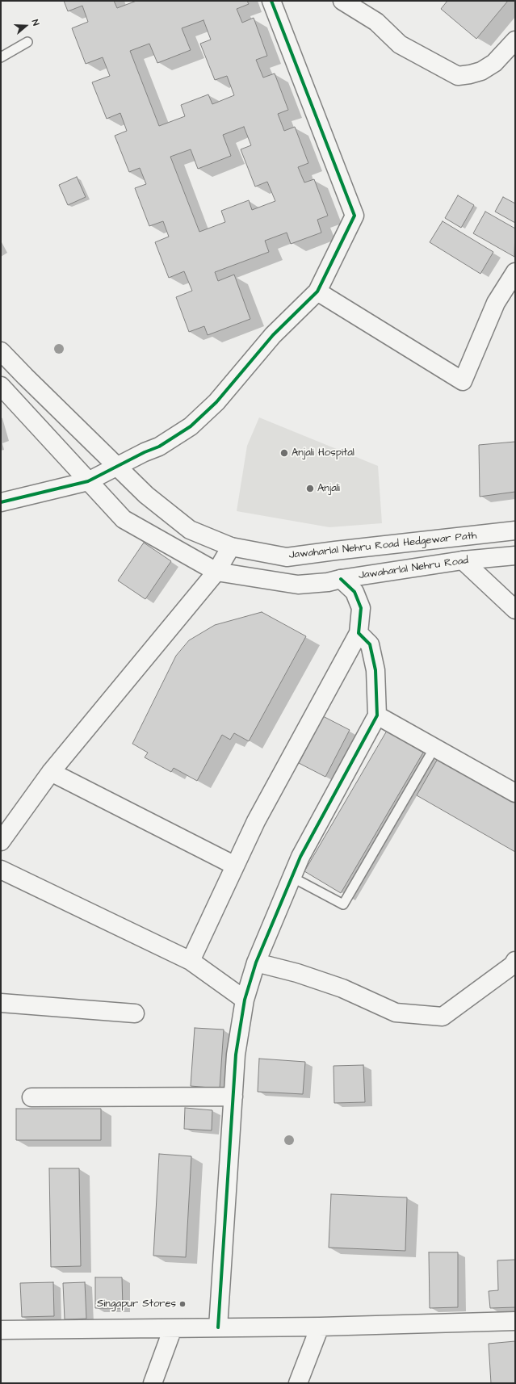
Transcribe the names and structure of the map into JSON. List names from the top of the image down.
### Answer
{
  "streets": {
    "street": ["Jawaharlal Nehru Road Hedgewar Path", "Jawaharlal Nehru Road"]
  },
  "places": ["Anjali Hospital", "Anjali", "Singapur Stores"],
  "north": "right"
}
